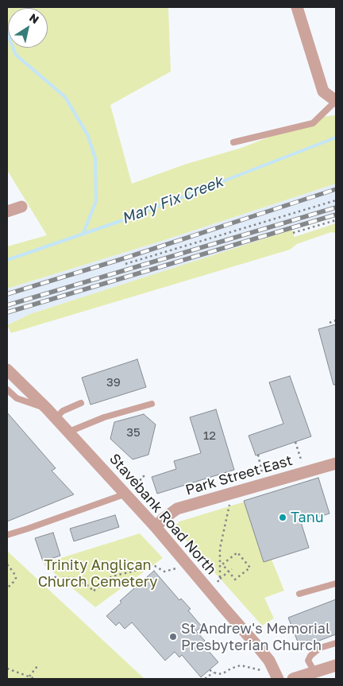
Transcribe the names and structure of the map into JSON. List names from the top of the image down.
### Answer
{
  "streets": {
    "street": ["Park Street East", "Stavebank Road North"]
  },
  "crossings": [
    ["Park Street East", "Stavebank Road North"]
  ],
  "water": ["Mary Fix Creek"],
  "parks": ["Trinity Anglican Church Cemetery"],
  "places": ["Tanu", "St Andrew's Memorial Presbyterian Church"],
  "house_numbers": ["39", "35", "12"],
  "north": "top right"
}
